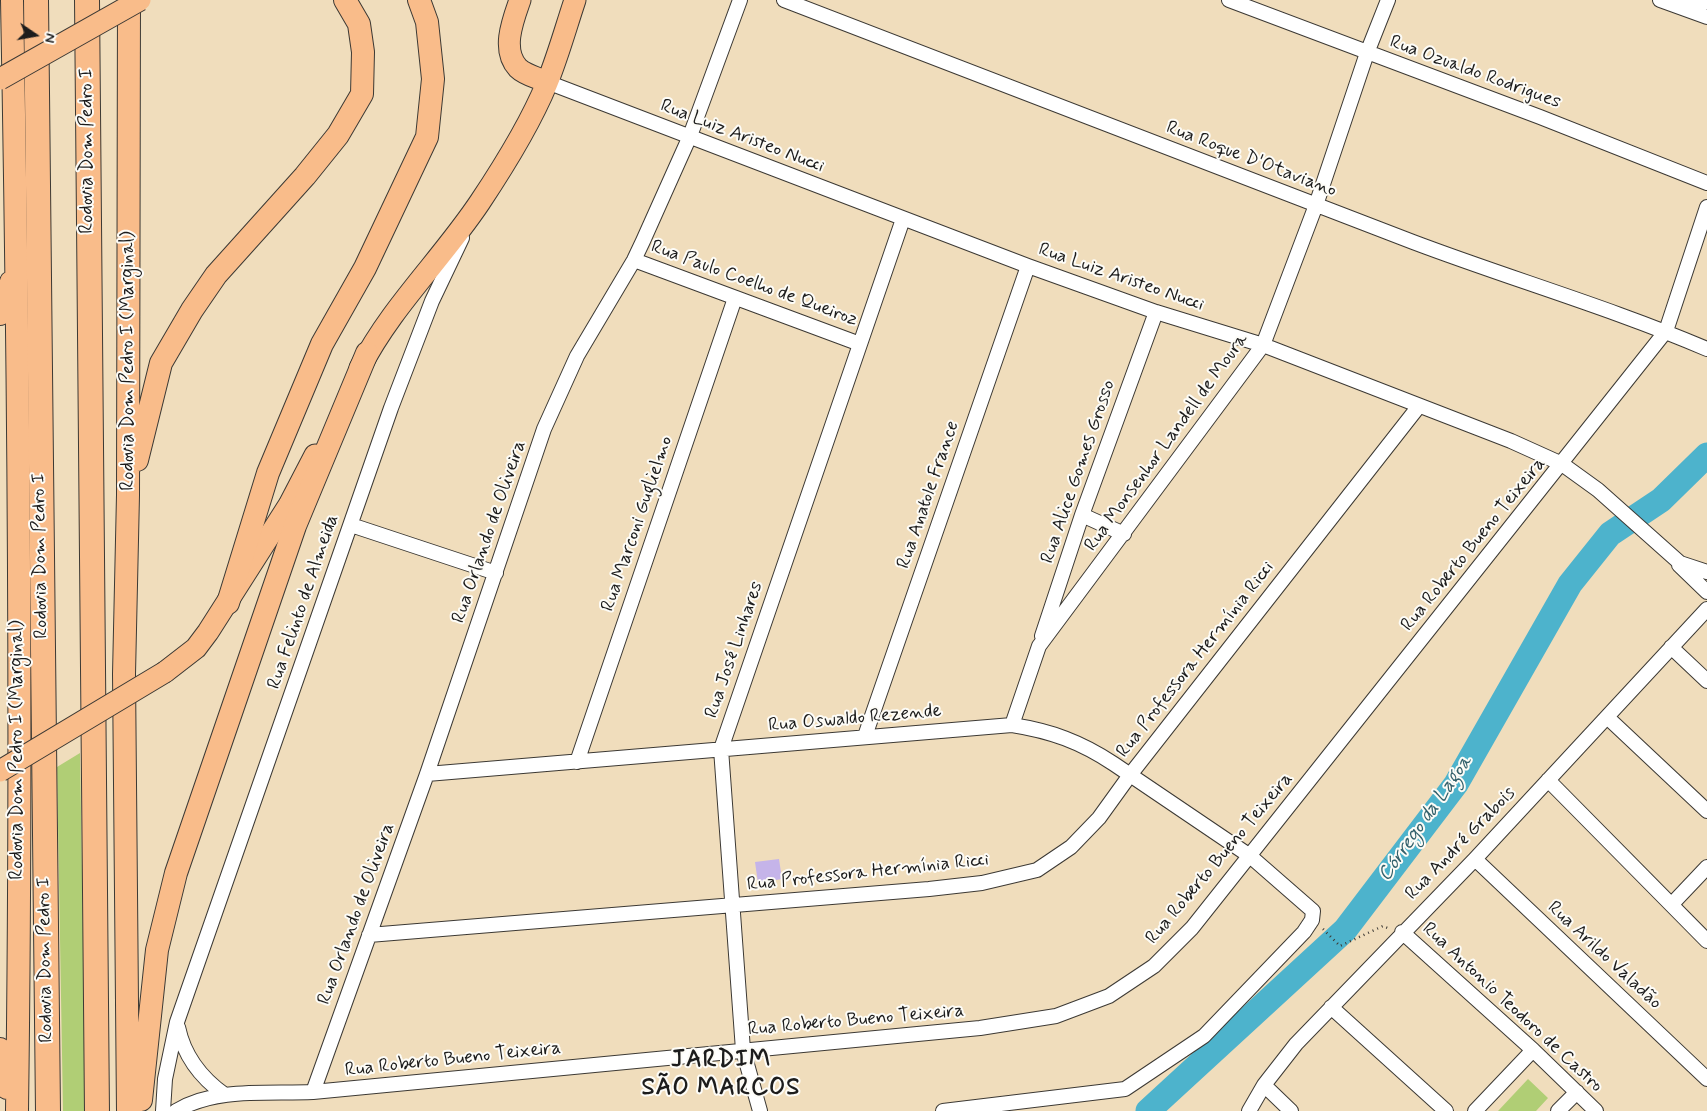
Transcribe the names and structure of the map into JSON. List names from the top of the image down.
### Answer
{
  "streets": {
    "highway": ["Rodovia Dom Pedro I", "Rodovia Dom Pedro I (Marginal)"],
    "street": [
      "Rua Ozualdo Rodrigues",
      "Rua Luiz Aristeo Nucci",
      "Rua Roque D'Otaviano",
      "Rua Paulo Coelho de Queiroz",
      "Rua Monsenhor Landell de Moura",
      "Rua Alice Gomes Grosso",
      "Rua Anatole France",
      "Rua Marconi Guglielmo",
      "Rua Orlando de Oliveira",
      "Rua Roberto Bueno Teixeira",
      "Rua Felinto de Almeida",
      "Rua José Linhares",
      "Rua Professora Hermínia Ricci",
      "Rua Oswaldo Rezende",
      "Rua André Grabois",
      "Rua Arildo Valadão",
      "Rua Antonio Teodoro de Castro"
    ]
  },
  "crossings": [
    ["Rua Ozualdo Rodrigues", "Rua Monsenhor Landell de Moura"],
    ["Rua Luiz Aristeo Nucci", "Rua Monsenhor Landell de Moura"],
    ["Rua Luiz Aristeo Nucci", "Rua Alice Gomes Grosso"],
    ["Rua Luiz Aristeo Nucci", "Rua Anatole France"],
    ["Rua Luiz Aristeo Nucci", "Rua Orlando de Oliveira"],
    ["Rua Luiz Aristeo Nucci", "Rua Roberto Bueno Teixeira"],
    ["Rua Luiz Aristeo Nucci", "Rua José Linhares"],
    ["Rua Luiz Aristeo Nucci", "Rua Professora Hermínia Ricci"],
    ["Rua Roque D'Otaviano", "Rua Monsenhor Landell de Moura"],
    ["Rua Roque D'Otaviano", "Rua Roberto Bueno Teixeira"],
    ["Rua Paulo Coelho de Queiroz", "Rua Marconi Guglielmo"],
    ["Rua Paulo Coelho de Queiroz", "Rua Orlando de Oliveira"],
    ["Rua Paulo Coelho de Queiroz", "Rua José Linhares"],
    ["Rua Monsenhor Landell de Moura", "Rua Alice Gomes Grosso"],
    ["Rua Monsenhor Landell de Moura", "Rua Oswaldo Rezende"],
    ["Rua Anatole France", "Rua Oswaldo Rezende"],
    ["Rua Marconi Guglielmo", "Rua Oswaldo Rezende"],
    ["Rua Orlando de Oliveira", "Rua Roberto Bueno Teixeira"],
    ["Rua Orlando de Oliveira", "Rua Professora Hermínia Ricci"],
    ["Rua Orlando de Oliveira", "Rua Oswaldo Rezende"],
    ["Rua Roberto Bueno Teixeira", "Rua José Linhares"],
    ["Rua Roberto Bueno Teixeira", "Rua Oswaldo Rezende"],
    ["Rua José Linhares", "Rua Professora Hermínia Ricci"],
    ["Rua José Linhares", "Rua Oswaldo Rezende"],
    ["Rua Professora Hermínia Ricci", "Rua Oswaldo Rezende"],
    ["Rua André Grabois", "Rua Arildo Valadão"],
    ["Rua André Grabois", "Rua Antonio Teodoro de Castro"]
  ],
  "districts": ["JARDIM SÃO MARCOS"],
  "water": ["Córrego da Lagoa"],
  "north": "right"
}
